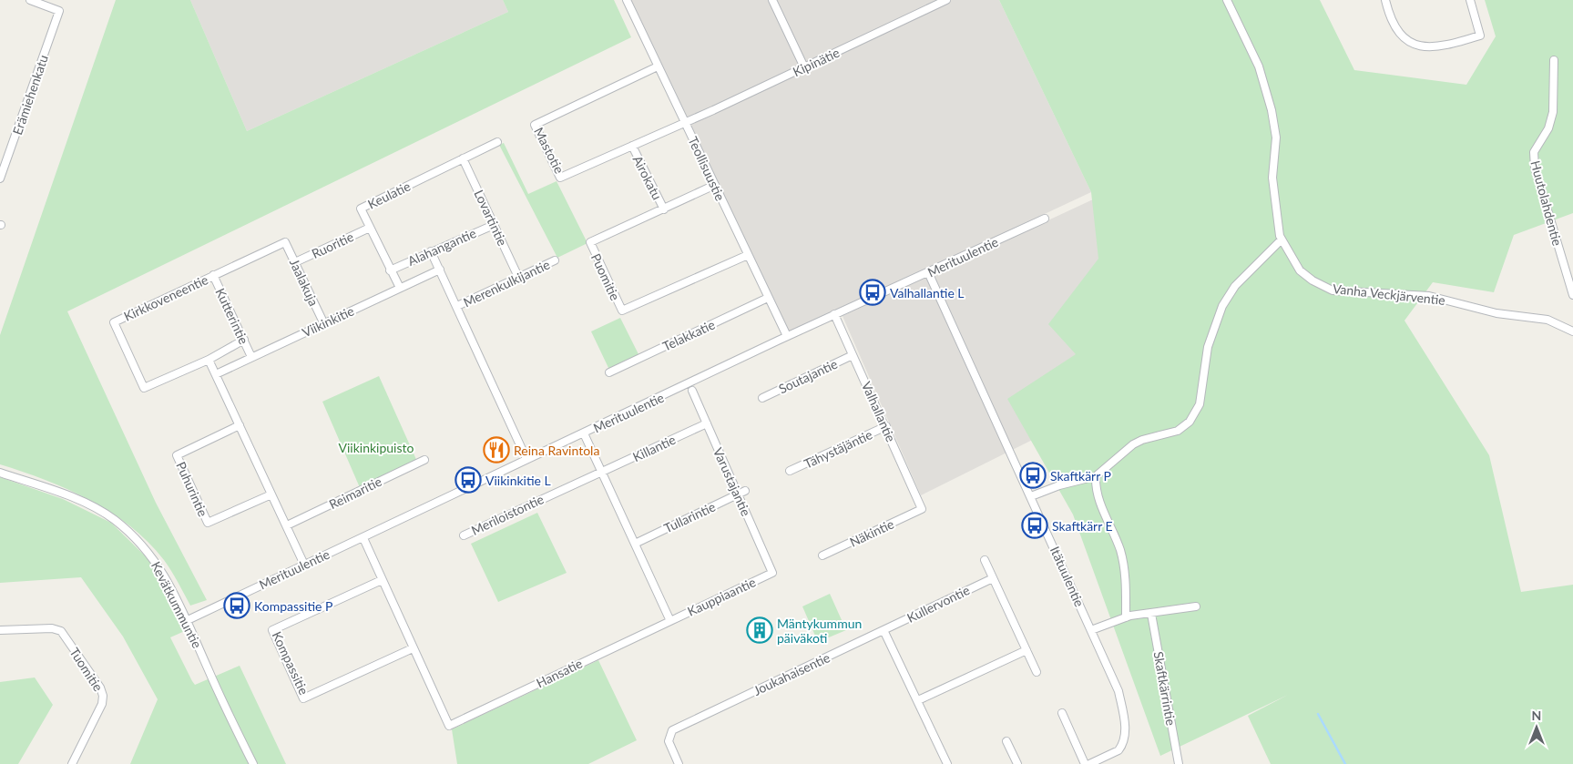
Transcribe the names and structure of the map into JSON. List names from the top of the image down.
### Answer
{
  "streets": {
    "street": [
      "Kipinätie",
      "Erämiehenkatu",
      "Mastotie",
      "Teollisuustie",
      "Airokatu",
      "Keulatie",
      "Huutolahdentie",
      "Lovartintie",
      "Ruoritie",
      "Alahangantie",
      "Merituulentie",
      "Puomitie",
      "Jaalakuja",
      "Merenkulkijantie",
      "Vanha Veckjärventie",
      "Kirkkoveneentie",
      "Kutterintie",
      "Viikinkitie",
      "Telakkatie",
      "Soutajantie",
      "Valhallantie",
      "Killantie",
      "Tähystäjäntie",
      "Varustajantie",
      "Puhurintie",
      "Reimaritie",
      "Meriloistontie",
      "Tullarintie",
      "Näkintie",
      "Itätuulentie",
      "Kauppiaantie",
      "Kullervontie",
      "Kevätkummuntie",
      "Kompassitie",
      "Tuomitie",
      "Hansatie",
      "Joukahaisentie",
      "Skaftkärrintie"
    ]
  },
  "crossings": [
    ["Kipinätie", "Mastotie"],
    ["Kipinätie", "Teollisuustie"],
    ["Mastotie", "Teollisuustie"],
    ["Mastotie", "Airokatu"],
    ["Teollisuustie", "Merituulentie"],
    ["Teollisuustie", "Puomitie"],
    ["Teollisuustie", "Telakkatie"],
    ["Airokatu", "Puomitie"],
    ["Keulatie", "Lovartintie"],
    ["Keulatie", "Ruoritie"],
    ["Keulatie", "Alahangantie"],
    ["Keulatie", "Viikinkitie"],
    ["Lovartintie", "Alahangantie"],
    ["Lovartintie", "Merenkulkijantie"],
    ["Ruoritie", "Jaalakuja"],
    ["Merituulentie", "Valhallantie"],
    ["Merituulentie", "Itätuulentie"],
    ["Merituulentie", "Kevätkummuntie"],
    ["Merituulentie", "Hansatie"],
    ["Jaalakuja", "Kirkkoveneentie"],
    ["Jaalakuja", "Viikinkitie"],
    ["Kirkkoveneentie", "Kutterintie"],
    ["Kutterintie", "Viikinkitie"],
    ["Soutajantie", "Valhallantie"],
    ["Valhallantie", "Tähystäjäntie"],
    ["Valhallantie", "Näkintie"],
    ["Killantie", "Varustajantie"],
    ["Killantie", "Meriloistontie"],
    ["Varustajantie", "Tullarintie"],
    ["Varustajantie", "Kauppiaantie"],
    ["Kauppiaantie", "Hansatie"],
    ["Kullervontie", "Joukahaisentie"],
    ["Kompassitie", "Hansatie"]
  ],
  "parks": ["Viikinkipuisto"],
  "places": {
    "bus stop": [
      "Valhallantie L",
      "Skaftkärr P",
      "Viikinkitie L",
      "Skaftkärr E",
      "Kompassitie P"
    ],
    "restaurant": ["Reina Ravintola"],
    "building": ["Mäntykummun päiväkoti"]
  },
  "north": "top"
}
